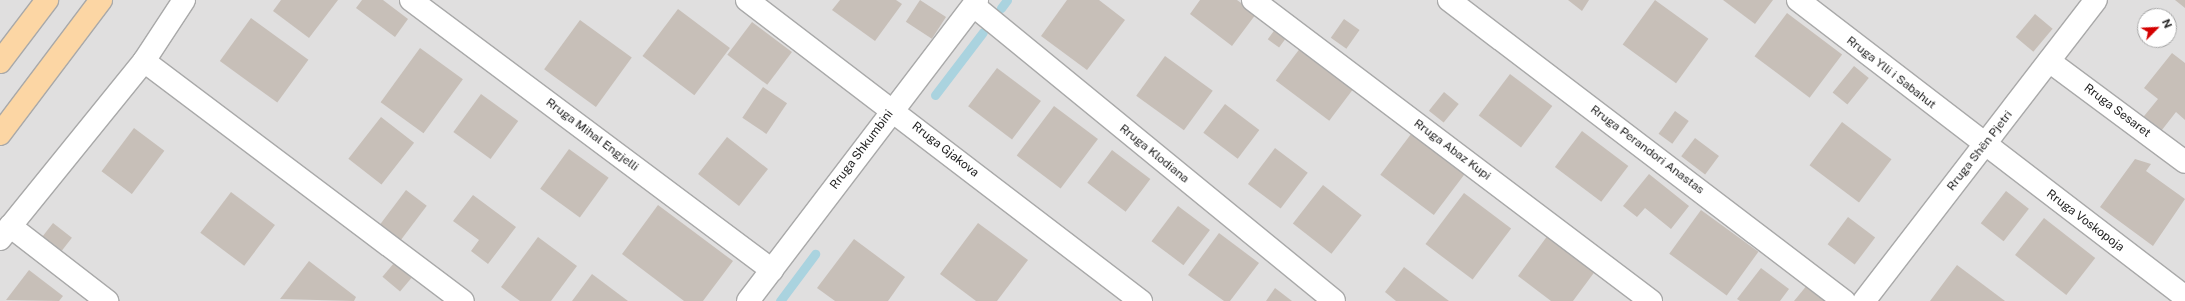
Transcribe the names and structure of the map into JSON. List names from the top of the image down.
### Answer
{
  "streets": {
    "street": [
      "Rruga Ylli i Sabahut",
      "Rruga Sesaret",
      "Rruga Mihal Engjelli",
      "Rruga Shkumbini",
      "Rruga Gjakova",
      "Rruga Abaz Kupi",
      "Rruga Perandori Anastas",
      "Rruga Shën Pjetri",
      "Rruga Klodiana",
      "Rruga Voskopoja"
    ]
  },
  "crossings": [
    ["Rruga Ylli i Sabahut", "Rruga Shën Pjetri"],
    ["Rruga Ylli i Sabahut", "Rruga Voskopoja"],
    ["Rruga Sesaret", "Rruga Shën Pjetri"],
    ["Rruga Mihal Engjelli", "Rruga Shkumbini"],
    ["Rruga Shkumbini", "Rruga Gjakova"],
    ["Rruga Shkumbini", "Rruga Klodiana"],
    ["Rruga Shën Pjetri", "Rruga Voskopoja"]
  ],
  "north": "top right"
}
